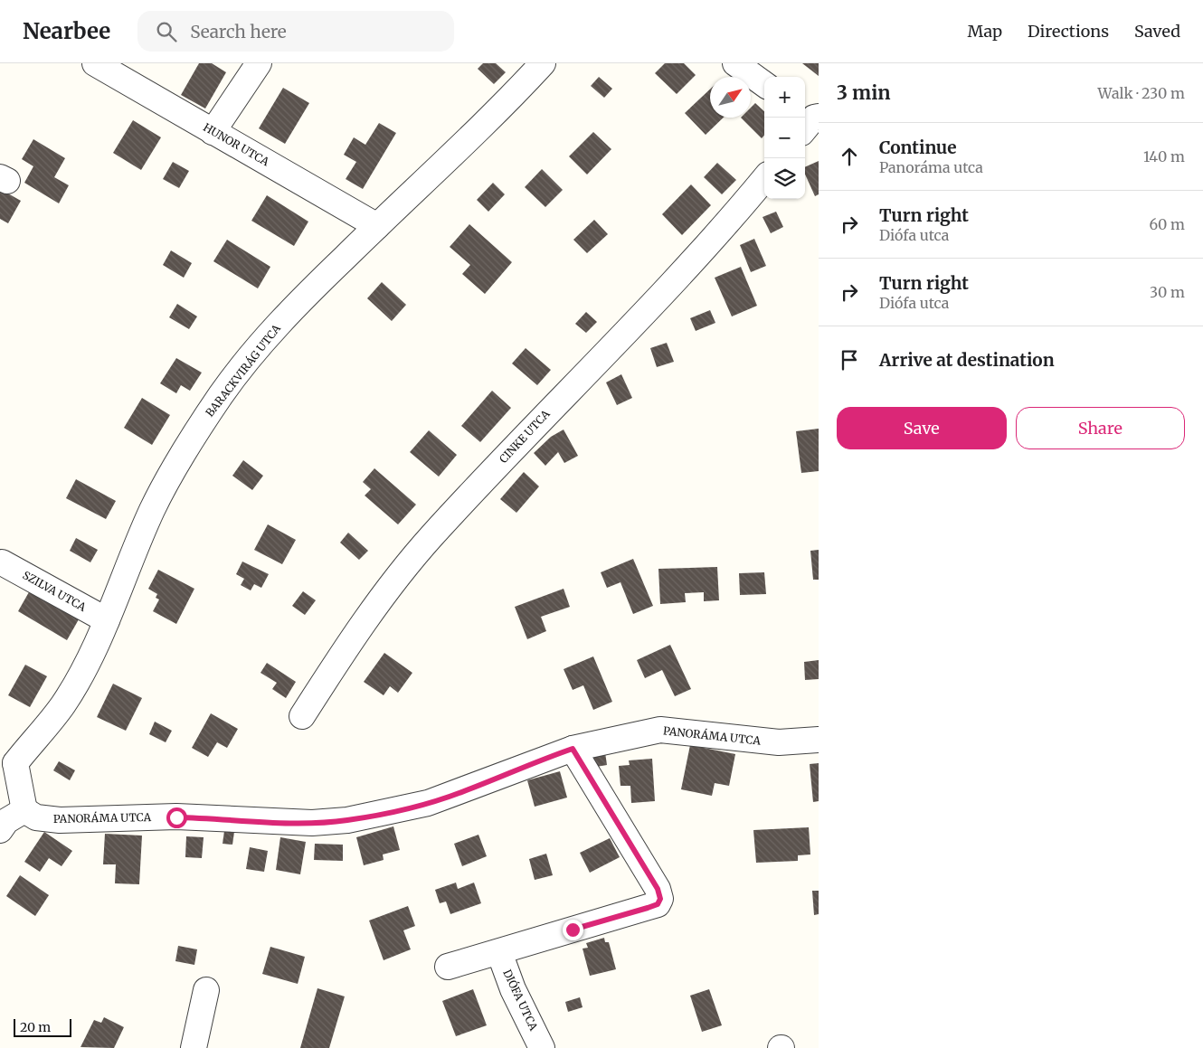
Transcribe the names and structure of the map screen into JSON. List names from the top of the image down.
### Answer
{
  "streets": {
    "street": [
      "HUNOR UTCA",
      "BARACKVIRÁG UTCA",
      "CINKE UTCA",
      "SZILVA UTCA",
      "PANORÁMA UTCA",
      "DIÓFA UTCA"
    ]
  },
  "crossings": [
    ["HUNOR UTCA", "BARACKVIRÁG UTCA"],
    ["BARACKVIRÁG UTCA", "SZILVA UTCA"]
  ],
  "scale_bar": "20 m",
  "north": "top right",
  "page": {
    "header": "Nearbee",
    "search": "Search here",
    "nav": ["Map", "Directions", "Saved"],
    "heading": ["3 min", "Walk · 230 m"],
    "map_buttons": ["+", "−"],
    "list": [
      ["Continue", "Panoráma utca", "140 m"],
      ["Turn right", "Diófa utca", "60 m"],
      ["Turn right", "Diófa utca", "30 m"],
      "Arrive at destination"
    ],
    "buttons": ["Save", "Share"],
    "scale": "20 m"
  }
}
